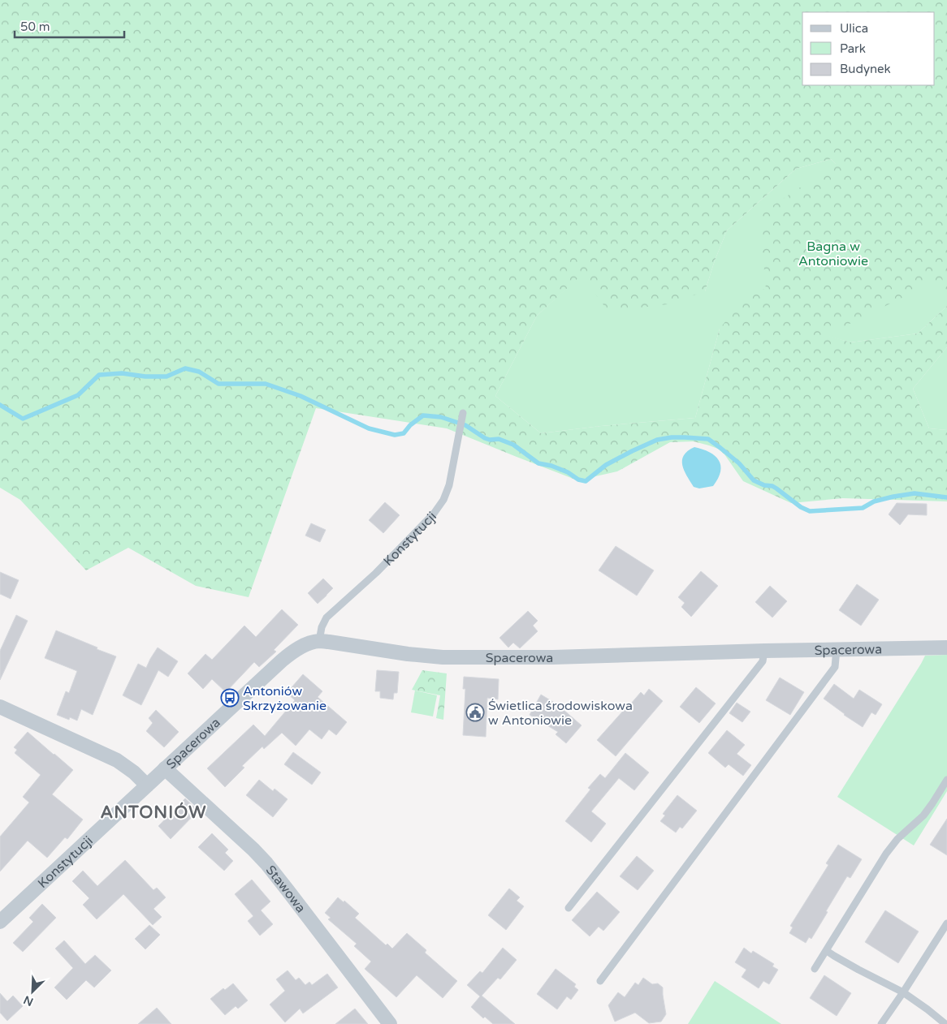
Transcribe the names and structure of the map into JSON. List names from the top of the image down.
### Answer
{
  "streets": {
    "street": ["Konstytucji", "Spacerowa", "Stawowa"]
  },
  "crossings": [
    ["Konstytucji", "Spacerowa"],
    ["Spacerowa", "Stawowa"]
  ],
  "districts": ["ANTONIÓW"],
  "parks": ["Bagna w Antoniowie"],
  "places": {
    "bus stop": ["Antoniów Skrzyżowanie"],
    "public building": ["Świetlica środowiskowa w Antoniowie"]
  },
  "legend": ["Ulica", "Park", "Budynek"],
  "scale_bar": "50 m",
  "north": "bottom left"
}
